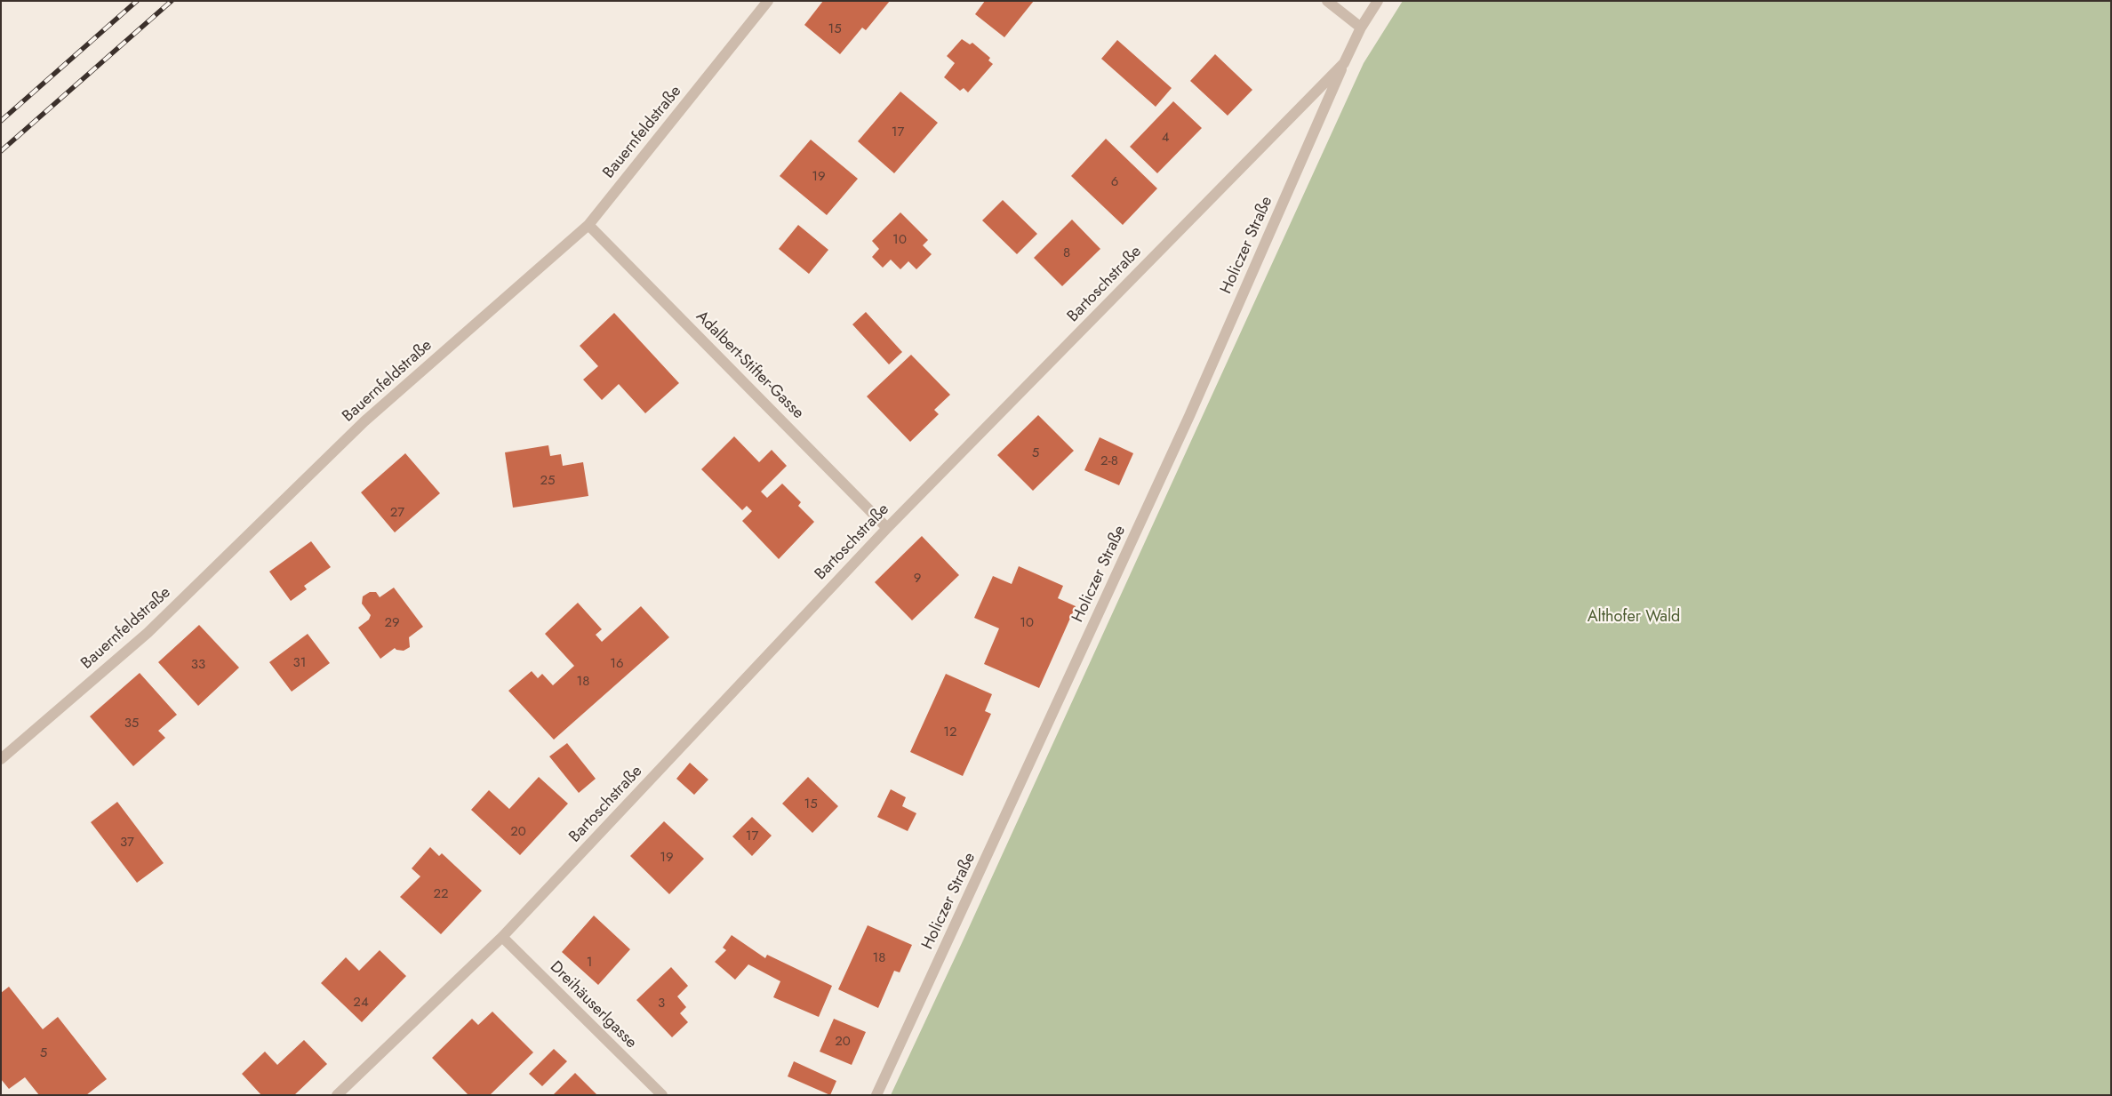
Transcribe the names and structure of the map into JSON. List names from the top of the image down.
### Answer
{
  "streets": {
    "street": [
      "Bauernfeldstraße",
      "Holiczer Straße",
      "Bartoschstraße",
      "Adalbert-Stifter-Gasse",
      "Dreihäuserlgasse"
    ]
  },
  "crossings": [
    ["Bauernfeldstraße", "Adalbert-Stifter-Gasse"],
    ["Holiczer Straße", "Bartoschstraße"],
    ["Bartoschstraße", "Adalbert-Stifter-Gasse"],
    ["Bartoschstraße", "Dreihäuserlgasse"]
  ],
  "parks": ["Althofer Wald"],
  "house_numbers": [
    "15",
    "17",
    "4",
    "19",
    "6",
    "10",
    "8",
    "5",
    "2-8",
    "25",
    "27",
    "9",
    "29",
    "10",
    "31",
    "16",
    "33",
    "18",
    "35",
    "12",
    "15",
    "20",
    "17",
    "37",
    "19",
    "22",
    "18",
    "1",
    "24",
    "3",
    "20",
    "5"
  ]
}
